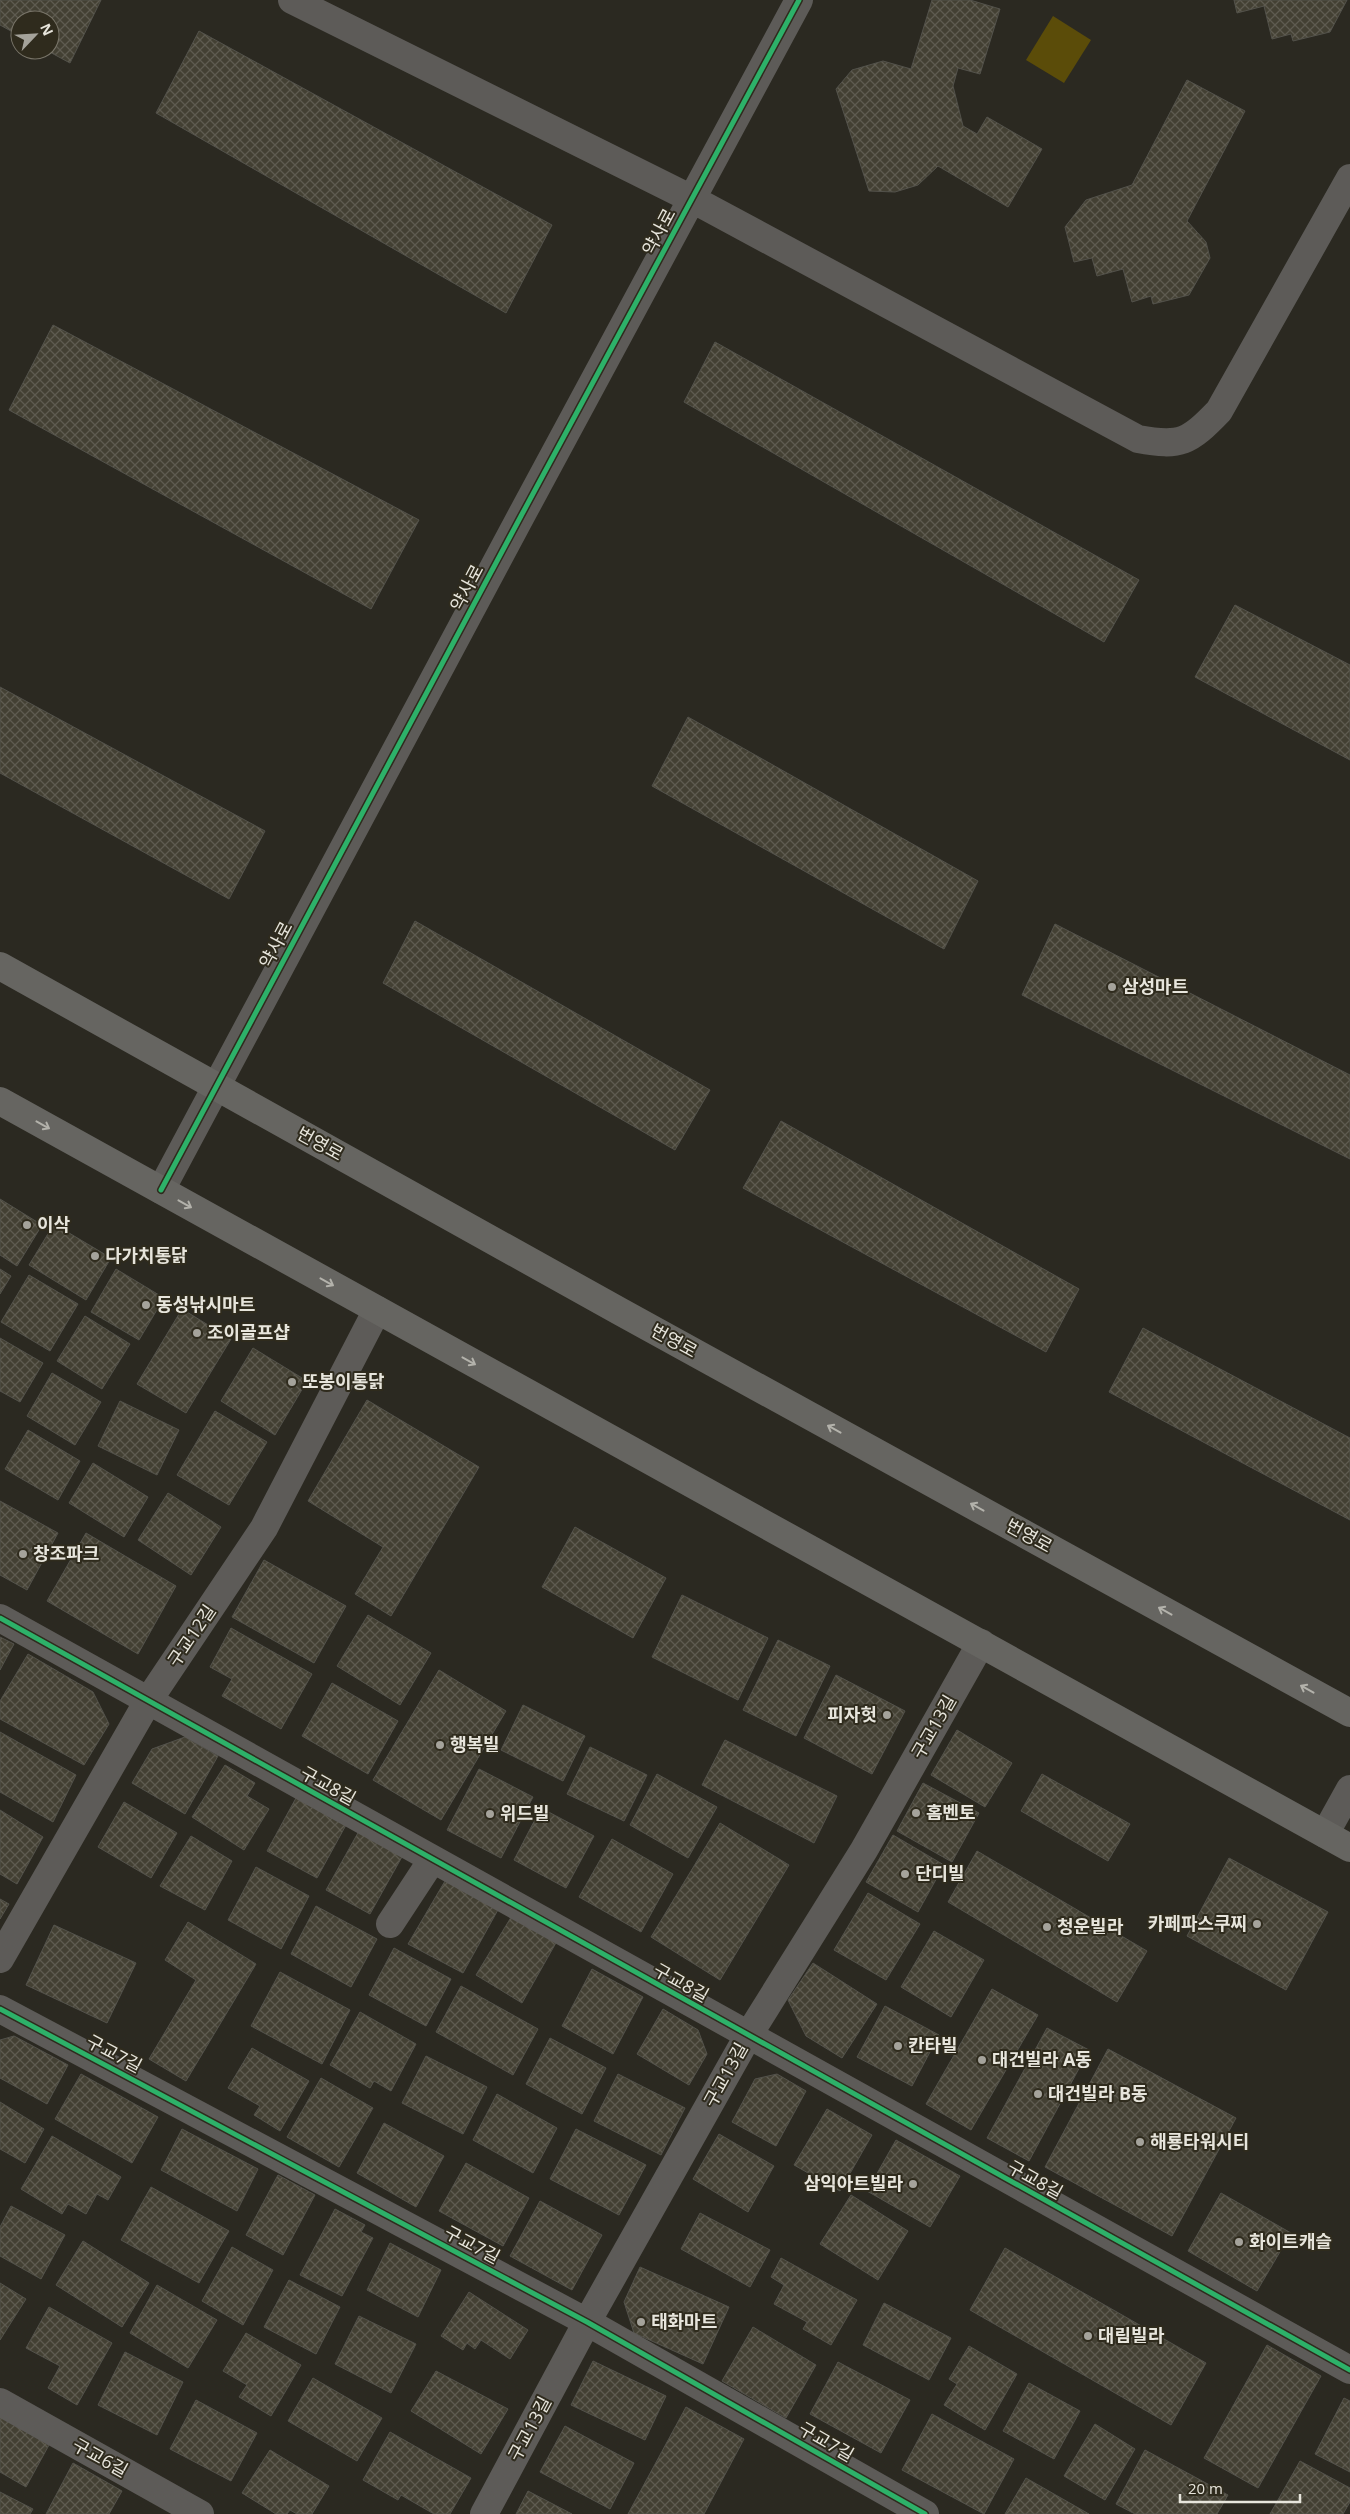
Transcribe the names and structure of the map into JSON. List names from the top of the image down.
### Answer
{
  "streets": {
    "main road": ["번영로"],
    "street": [
      "약사로",
      "구교12길",
      "구교13길",
      "구교8길",
      "구교7길",
      "구교6길"
    ]
  },
  "crossings": [
    ["약사로", "번영로"],
    ["구교12길", "구교8길"],
    ["구교13길", "구교8길"],
    ["구교13길", "구교7길"]
  ],
  "places": [
    "삼성마트",
    "이삭",
    "다가치통닭",
    "동성낚시마트",
    "조이골프샵",
    "또봉이통닭",
    "창조파크",
    "피자헛",
    "행복빌",
    "홈벤토",
    "위드빌",
    "단디빌",
    "카페파스쿠찌",
    "청운빌라",
    "칸타빌",
    "대건빌라 A동",
    "대건빌라 B동",
    "해룡타워시티",
    "삼익아트빌라",
    "화이트캐슬",
    "태화마트",
    "대림빌라"
  ],
  "scale_bar": "20 m",
  "north": "top right"
}
